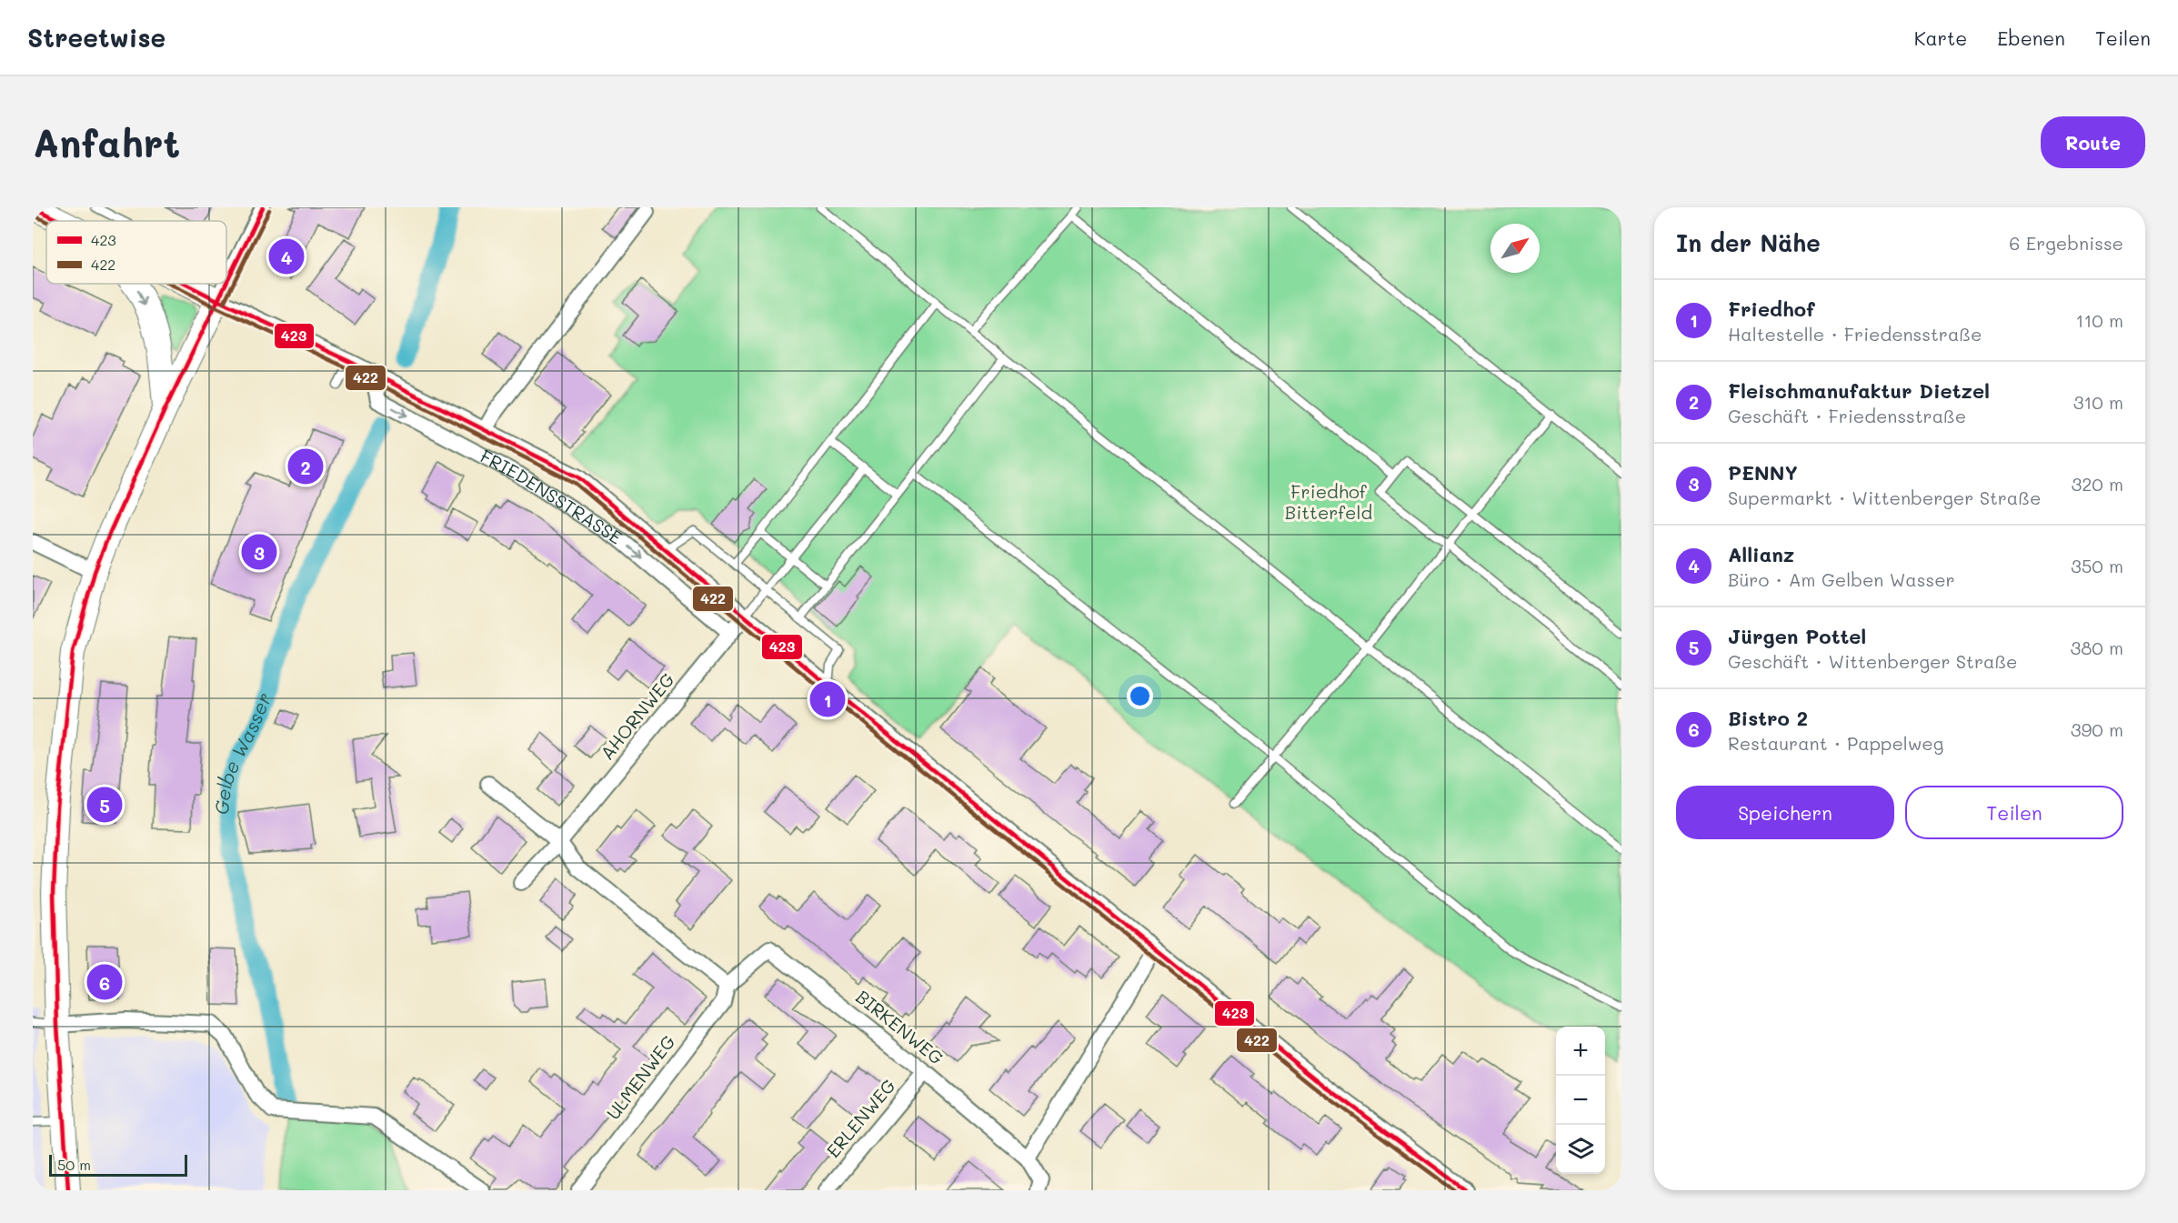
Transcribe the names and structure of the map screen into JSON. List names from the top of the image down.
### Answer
{
  "streets": {
    "main road": ["FRIEDENSSTRASSE"],
    "street": [
      "AHORNWEG",
      "BIRKENWEG",
      "ULMENWEG",
      "ERLENWEG"
    ]
  },
  "crossings": [
    ["FRIEDENSSTRASSE", "AHORNWEG"],
    ["BIRKENWEG", "ULMENWEG"],
    ["BIRKENWEG", "ERLENWEG"]
  ],
  "water": ["Gelbe Wasser"],
  "parks": ["Friedhof Bitterfeld"],
  "lines": ["transit line 423", "transit line 422"],
  "legend": ["423", "422"],
  "scale_bar": "50 m",
  "north": "top right",
  "page": {
    "header": "Streetwise",
    "nav": ["Karte", "Ebenen", "Teilen"],
    "buttons": [
      "Route",
      ["Speichern", "Teilen"]
    ],
    "title": "Anfahrt",
    "heading": ["In der Nähe", "6 Ergebnisse"],
    "pins": [
      "4",
      "2",
      "3",
      "1",
      "5",
      "6"
    ],
    "list": [
      {
        "mark": "1",
        "name": "Friedhof",
        "note": "Haltestelle · Friedensstraße",
        "value": "110 m"
      },
      {
        "mark": "2",
        "name": "Fleischmanufaktur Dietzel",
        "note": "Geschäft · Friedensstraße",
        "value": "310 m"
      },
      {
        "mark": "3",
        "name": "PENNY",
        "note": "Supermarkt · Wittenberger Straße",
        "value": "320 m"
      },
      {
        "mark": "4",
        "name": "Allianz",
        "note": "Büro · Am Gelben Wasser",
        "value": "350 m"
      },
      {
        "mark": "5",
        "name": "Jürgen Pottel",
        "note": "Geschäft · Wittenberger Straße",
        "value": "380 m"
      },
      {
        "mark": "6",
        "name": "Bistro 2",
        "note": "Restaurant · Pappelweg",
        "value": "390 m"
      }
    ],
    "map_buttons": ["+", "−"],
    "scale": "50 m"
  }
}
